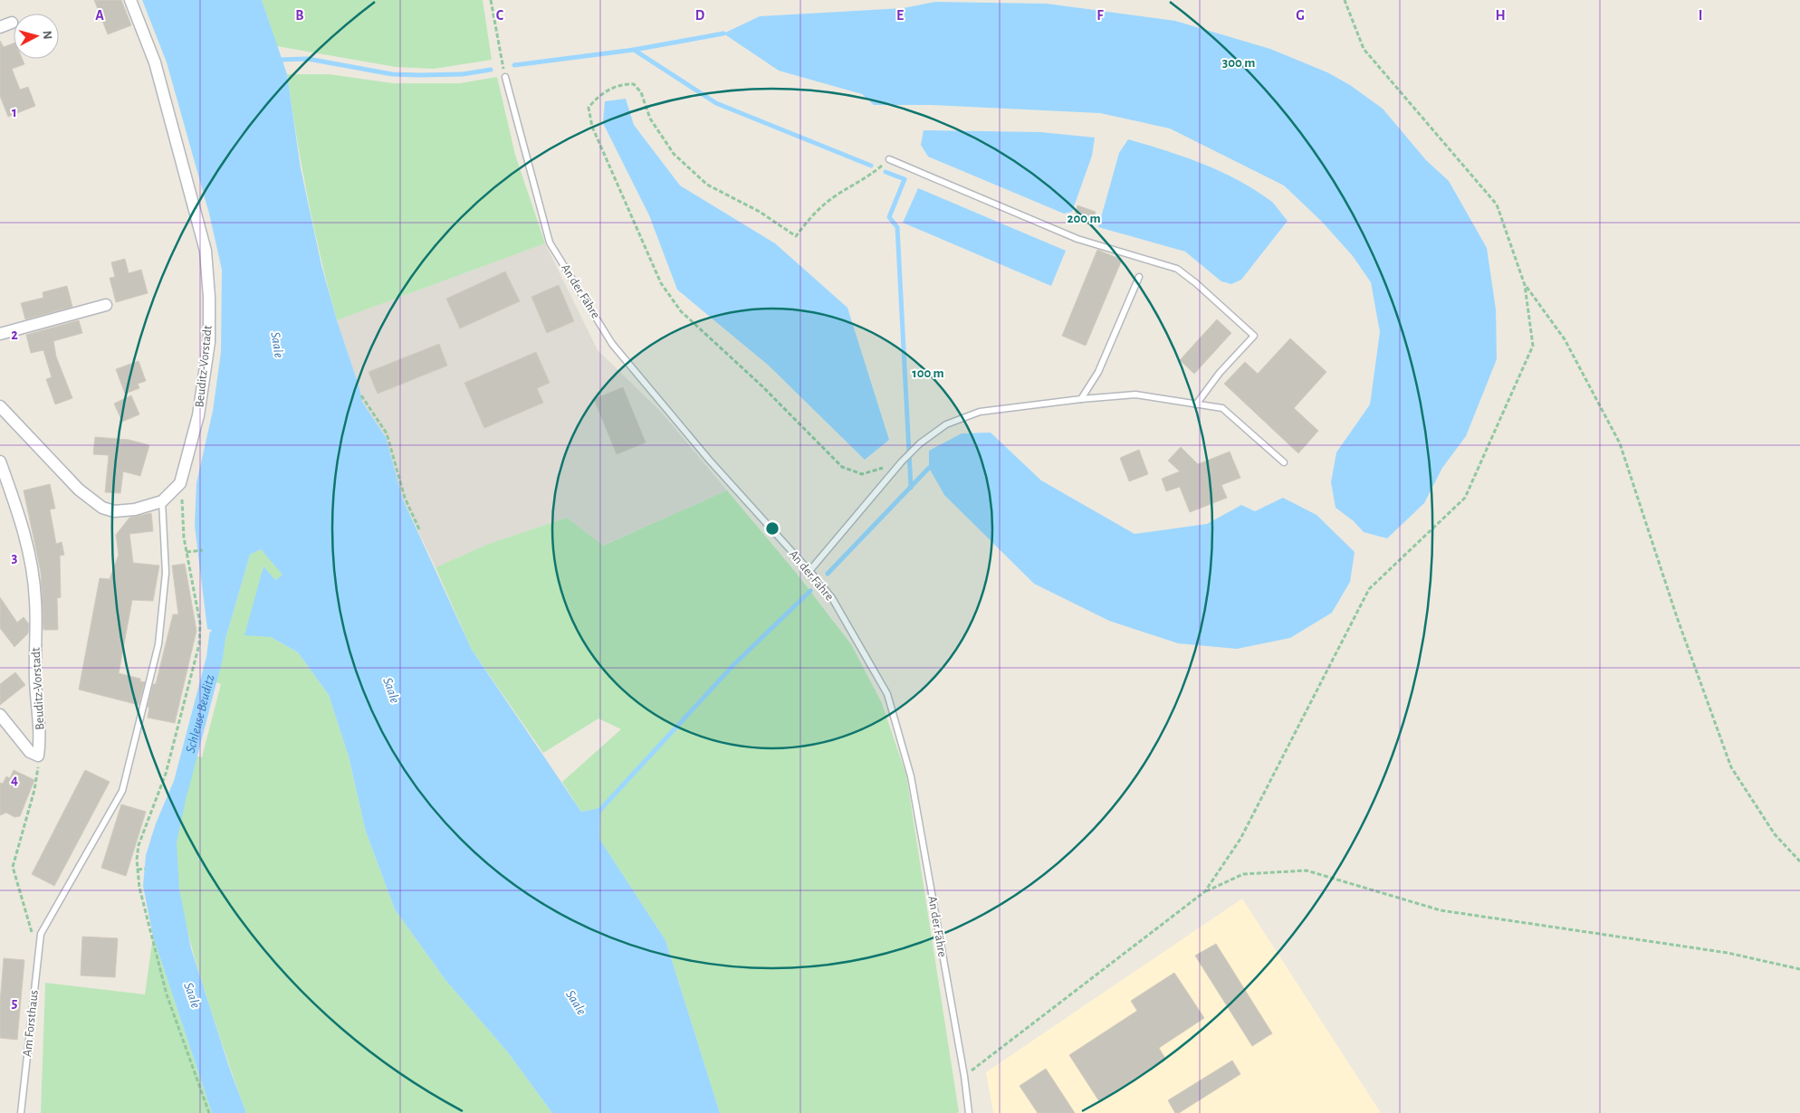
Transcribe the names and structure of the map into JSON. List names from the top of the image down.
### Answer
{
  "streets": {
    "street": ["Beuditz-Vorstadt"],
    "lane": ["An der Fähre", "Am Forsthaus"]
  },
  "water": ["Saale", "Schleuse Beuditz"],
  "north": "right",
  "grid": {
    "columns": [
      "A",
      "B",
      "C",
      "D",
      "E",
      "F",
      "G",
      "H",
      "I"
    ],
    "rows": [
      "1",
      "2",
      "3",
      "4",
      "5"
    ]
  },
  "rings": ["300 m", "200 m", "100 m"]
}
